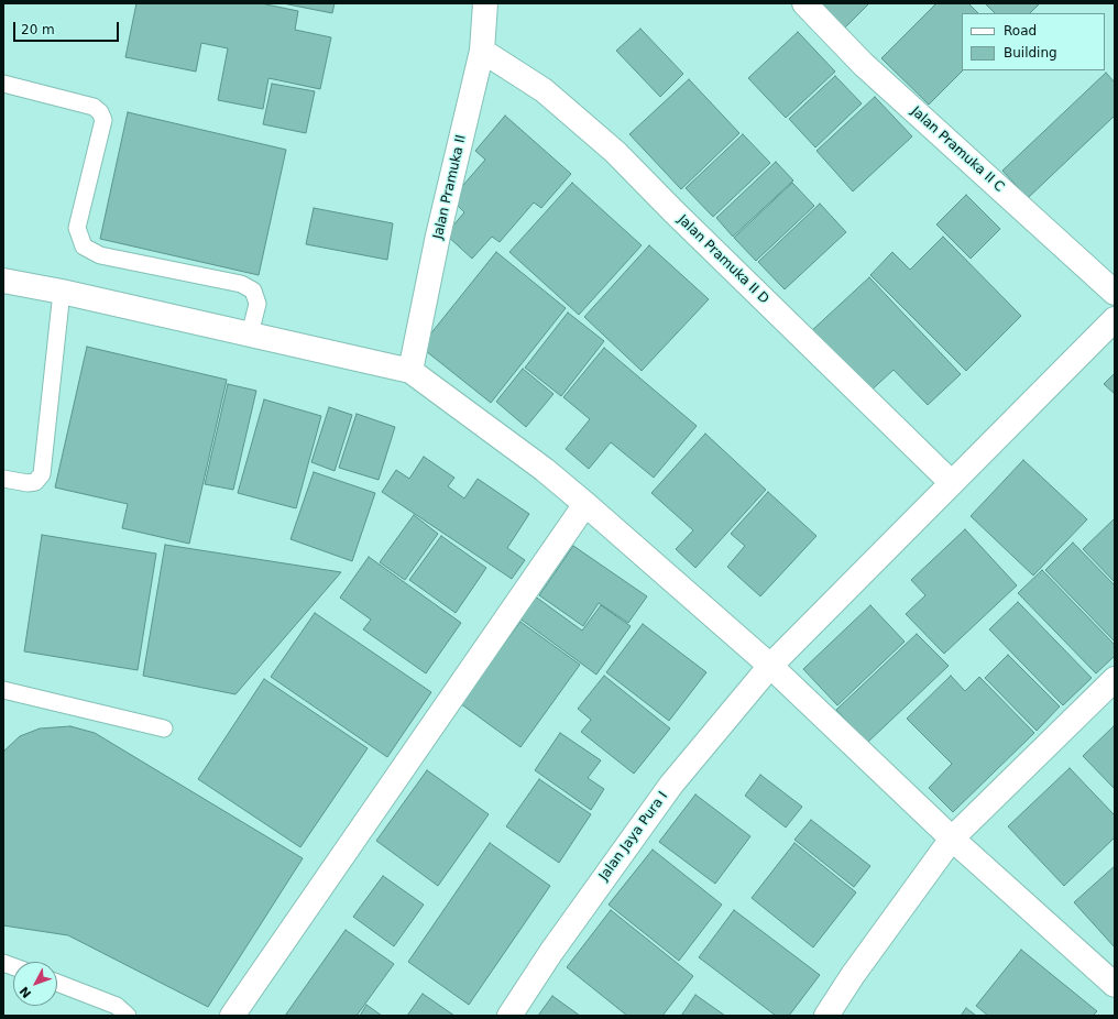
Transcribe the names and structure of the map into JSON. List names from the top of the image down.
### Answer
{
  "streets": {
    "street": [
      "Jalan Pramuka II C",
      "Jalan Pramuka II",
      "Jalan Pramuka II D",
      "Jalan Jaya Pura I"
    ]
  },
  "crossings": [
    ["Jalan Pramuka II", "Jalan Pramuka II D"],
    ["Jalan Pramuka II D", "Jalan Jaya Pura I"]
  ],
  "legend": ["Road", "Building"],
  "scale_bar": "20 m",
  "north": "bottom left"
}
